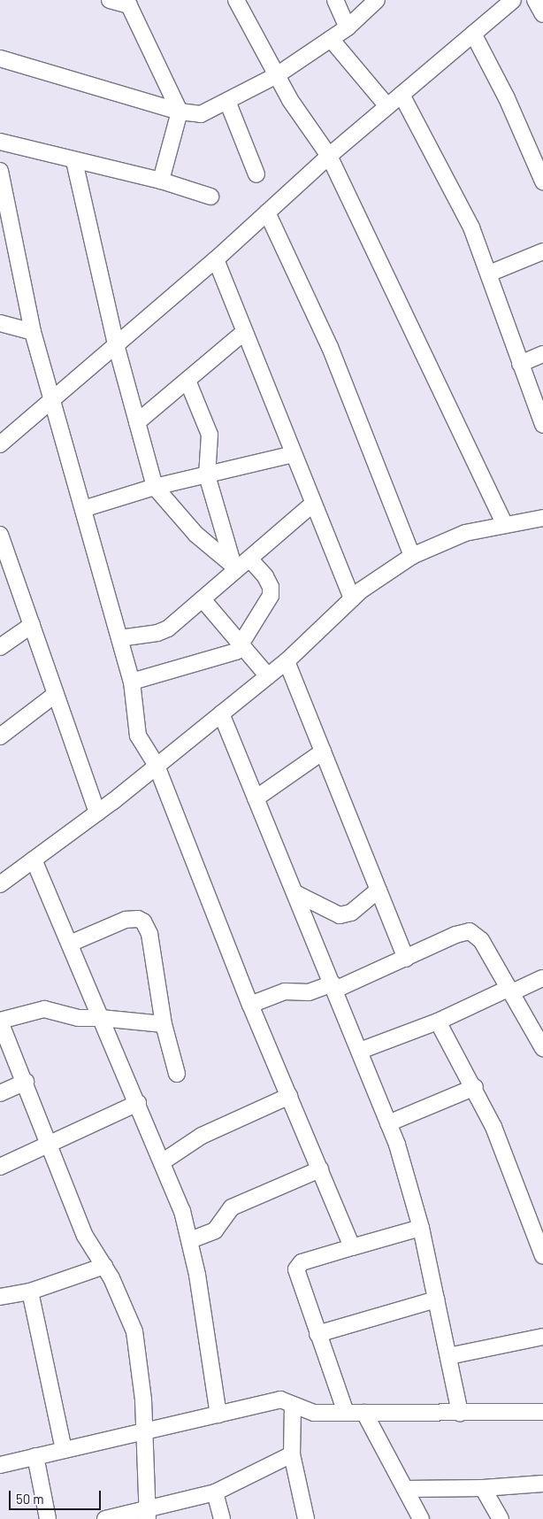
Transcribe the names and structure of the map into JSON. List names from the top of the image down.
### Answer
{
  "scale_bar": "50 m"
}
